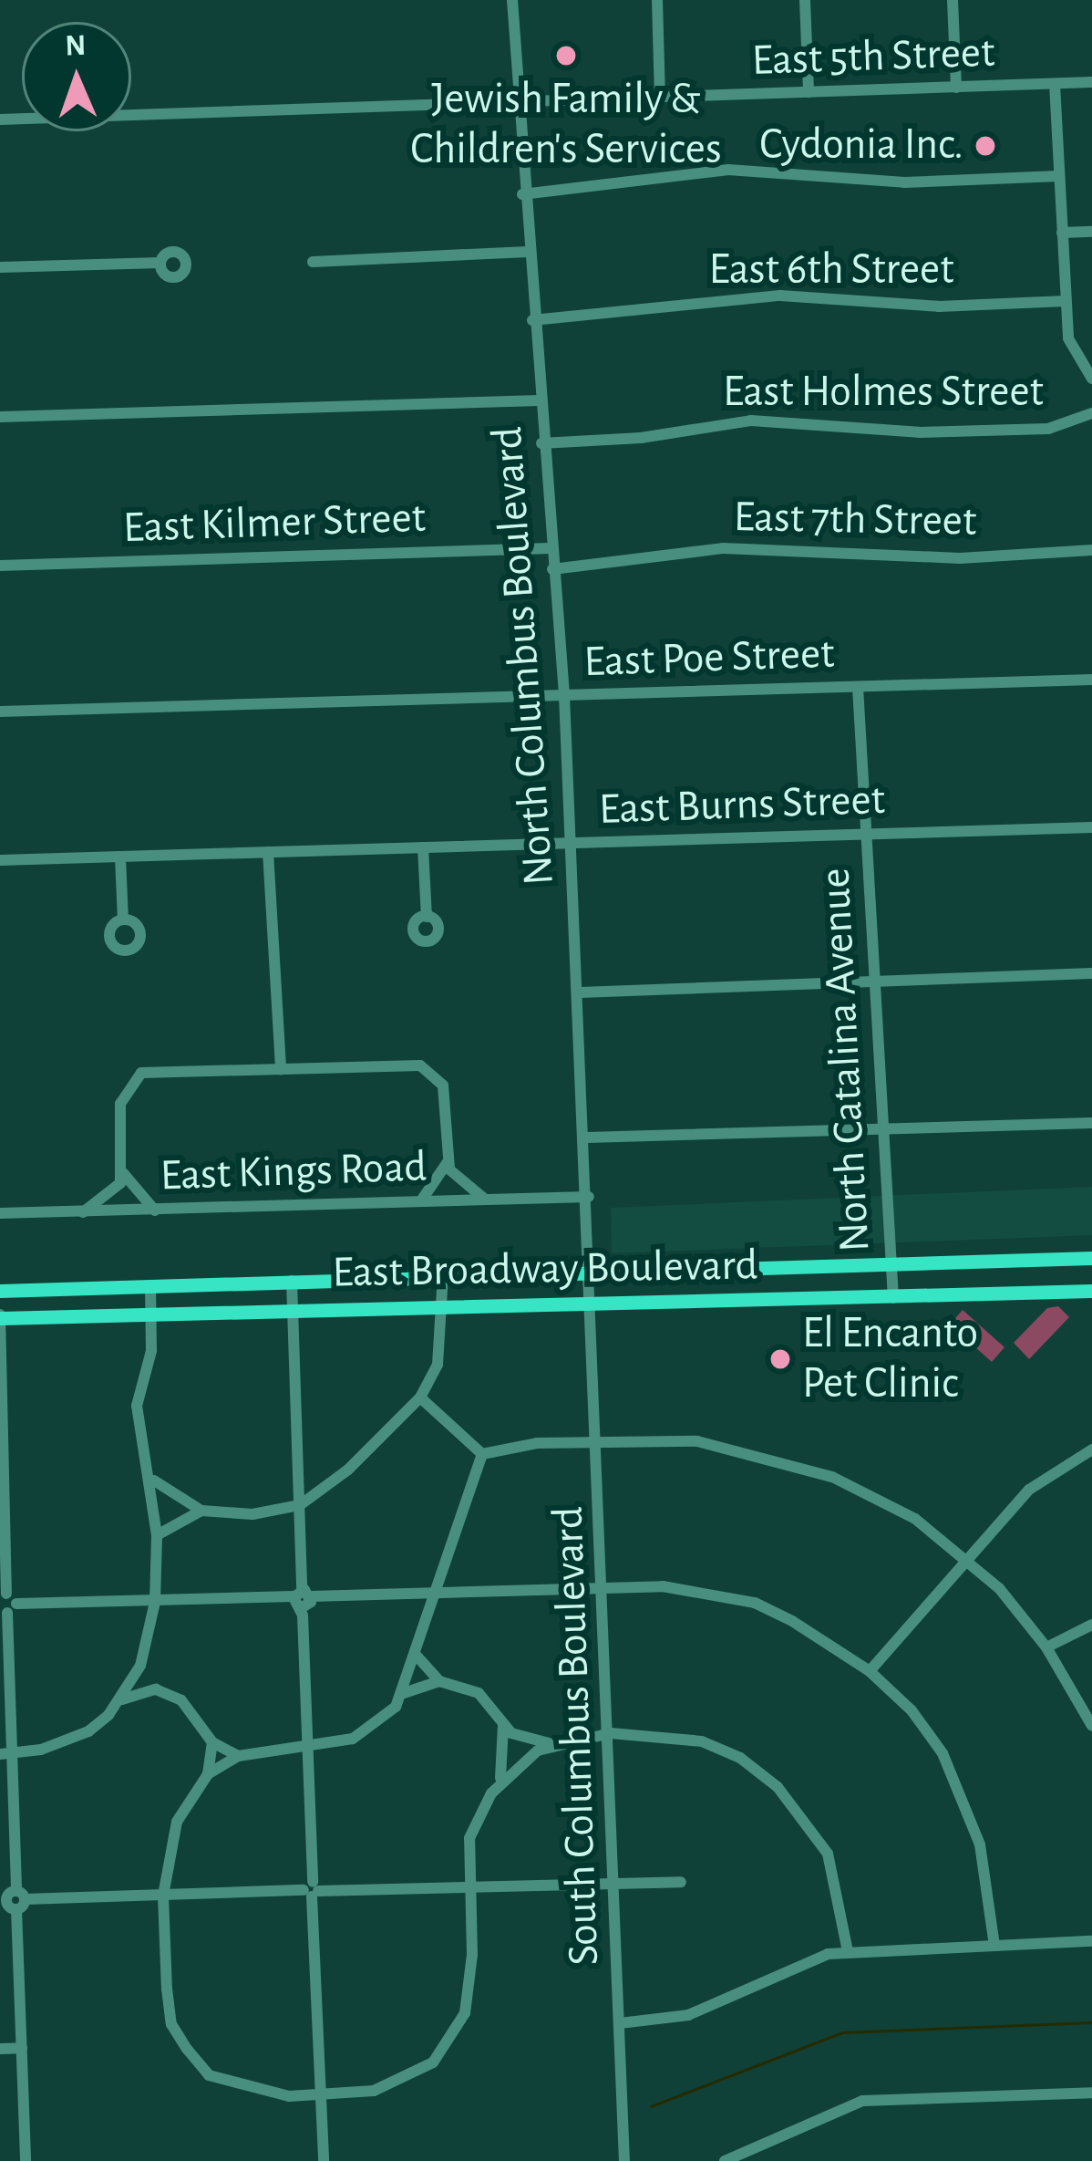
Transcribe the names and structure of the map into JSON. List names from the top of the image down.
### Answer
{
  "streets": {
    "main road": ["East Broadway Boulevard"],
    "street": [
      "East 5th Street",
      "East 6th Street",
      "East Holmes Street",
      "East 7th Street",
      "East Kilmer Street",
      "North Columbus Boulevard",
      "East Poe Street",
      "East Burns Street",
      "North Catalina Avenue",
      "East Kings Road",
      "South Columbus Boulevard"
    ]
  },
  "crossings": [
    ["East 5th Street", "North Columbus Boulevard"],
    ["East 6th Street", "North Columbus Boulevard"],
    ["East Holmes Street", "North Columbus Boulevard"],
    ["East 7th Street", "North Columbus Boulevard"],
    ["East Kilmer Street", "North Columbus Boulevard"],
    ["North Columbus Boulevard", "East Poe Street"],
    ["North Columbus Boulevard", "East Burns Street"],
    ["North Columbus Boulevard", "East Kings Road"],
    ["North Columbus Boulevard", "East Broadway Boulevard"],
    ["North Columbus Boulevard", "South Columbus Boulevard"],
    ["East Poe Street", "North Catalina Avenue"],
    ["East Burns Street", "North Catalina Avenue"],
    ["North Catalina Avenue", "East Broadway Boulevard"],
    ["East Broadway Boulevard", "South Columbus Boulevard"]
  ],
  "places": ["Jewish Family & Children's Services", "Cydonia Inc.", "El Encanto Pet Clinic"],
  "north": "top"
}
